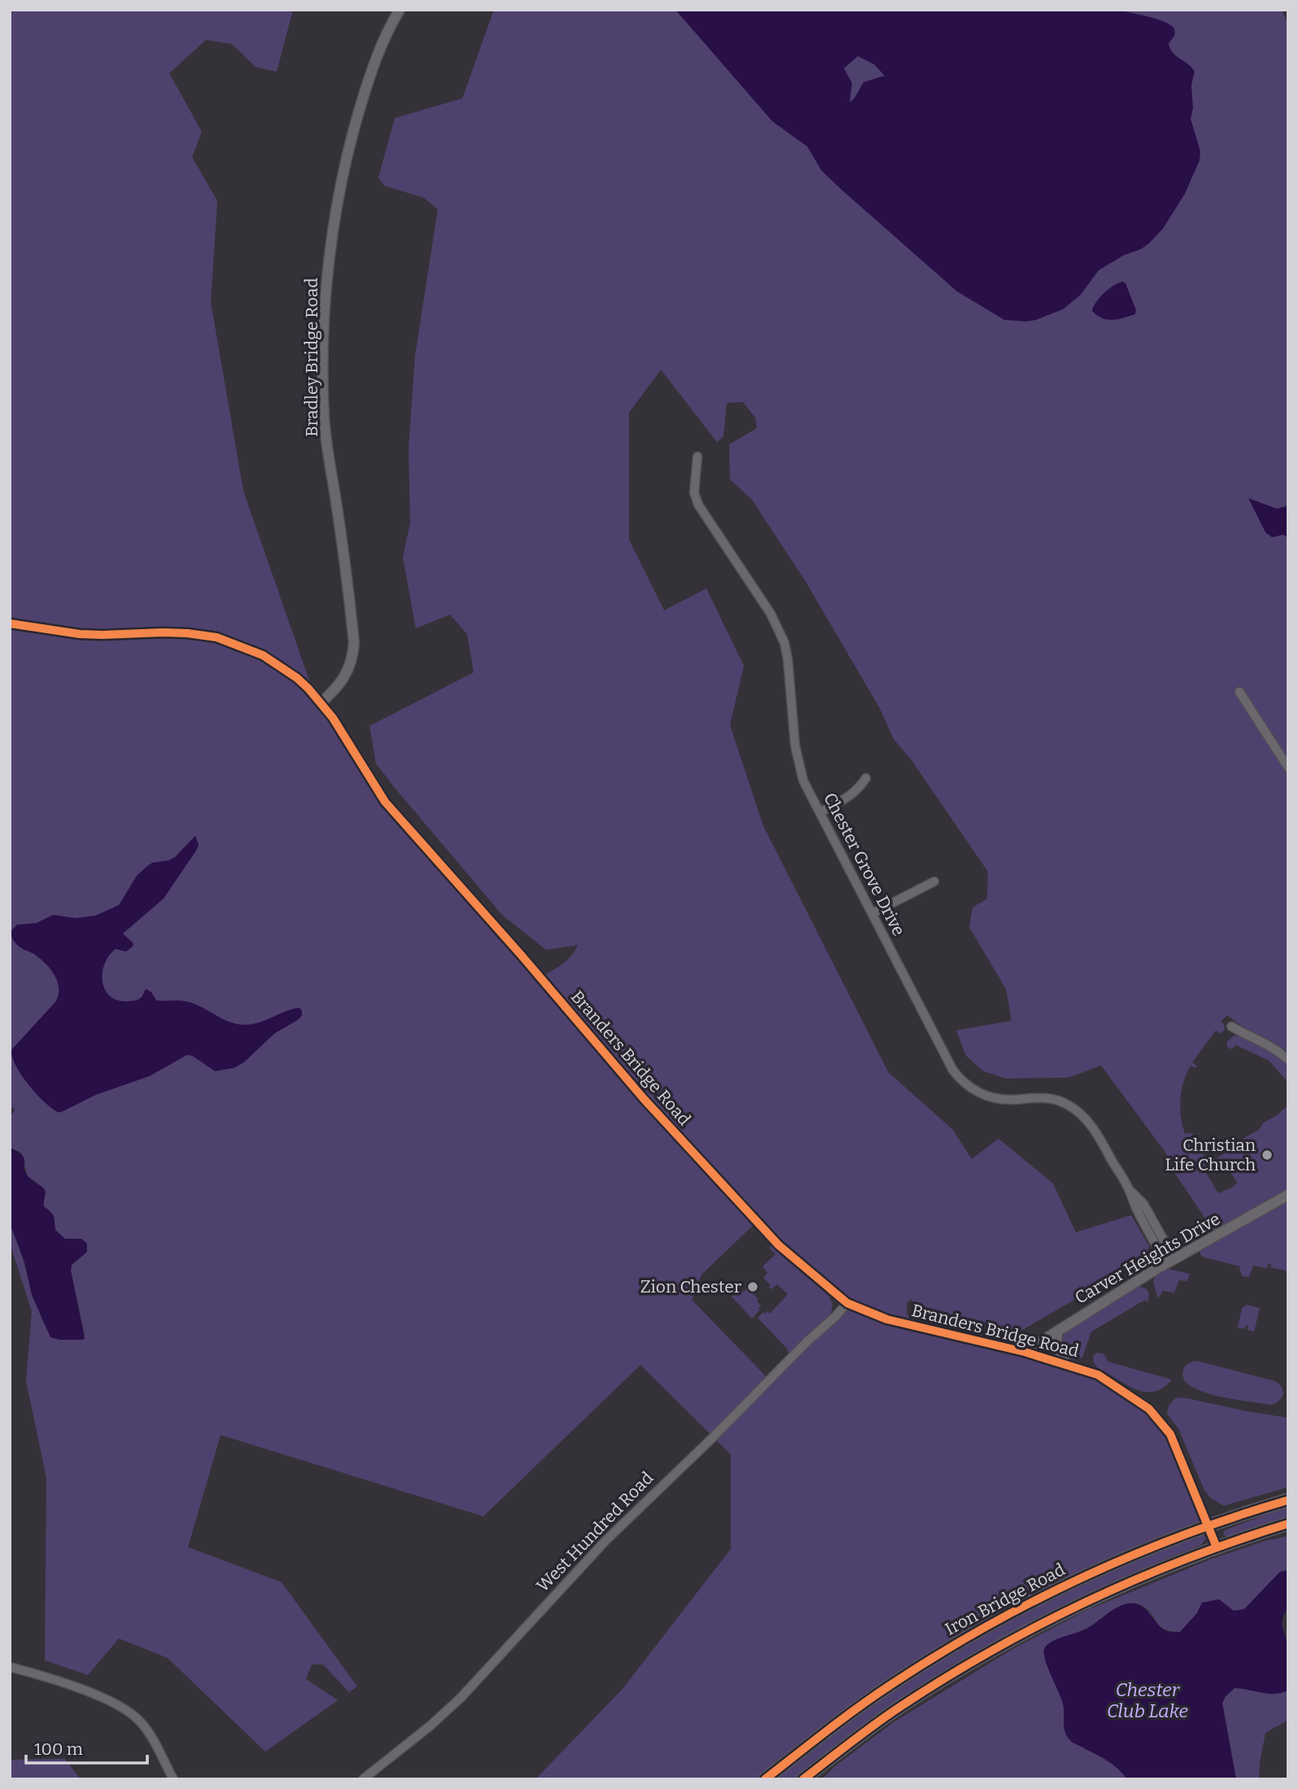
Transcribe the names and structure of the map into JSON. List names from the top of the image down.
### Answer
{
  "streets": {
    "main road": ["Iron Bridge Road"],
    "street": [
      "Bradley Bridge Road",
      "Chester Grove Drive",
      "Branders Bridge Road",
      "Carver Heights Drive",
      "West Hundred Road"
    ]
  },
  "crossings": [
    ["Bradley Bridge Road", "Branders Bridge Road"],
    ["Chester Grove Drive", "Carver Heights Drive"],
    ["Branders Bridge Road", "Carver Heights Drive"],
    ["Branders Bridge Road", "West Hundred Road"],
    ["Branders Bridge Road", "Iron Bridge Road"]
  ],
  "water": ["Chester Club Lake"],
  "places": ["Christian Life Church", "Zion Chester"],
  "scale_bar": "100 m"
}
